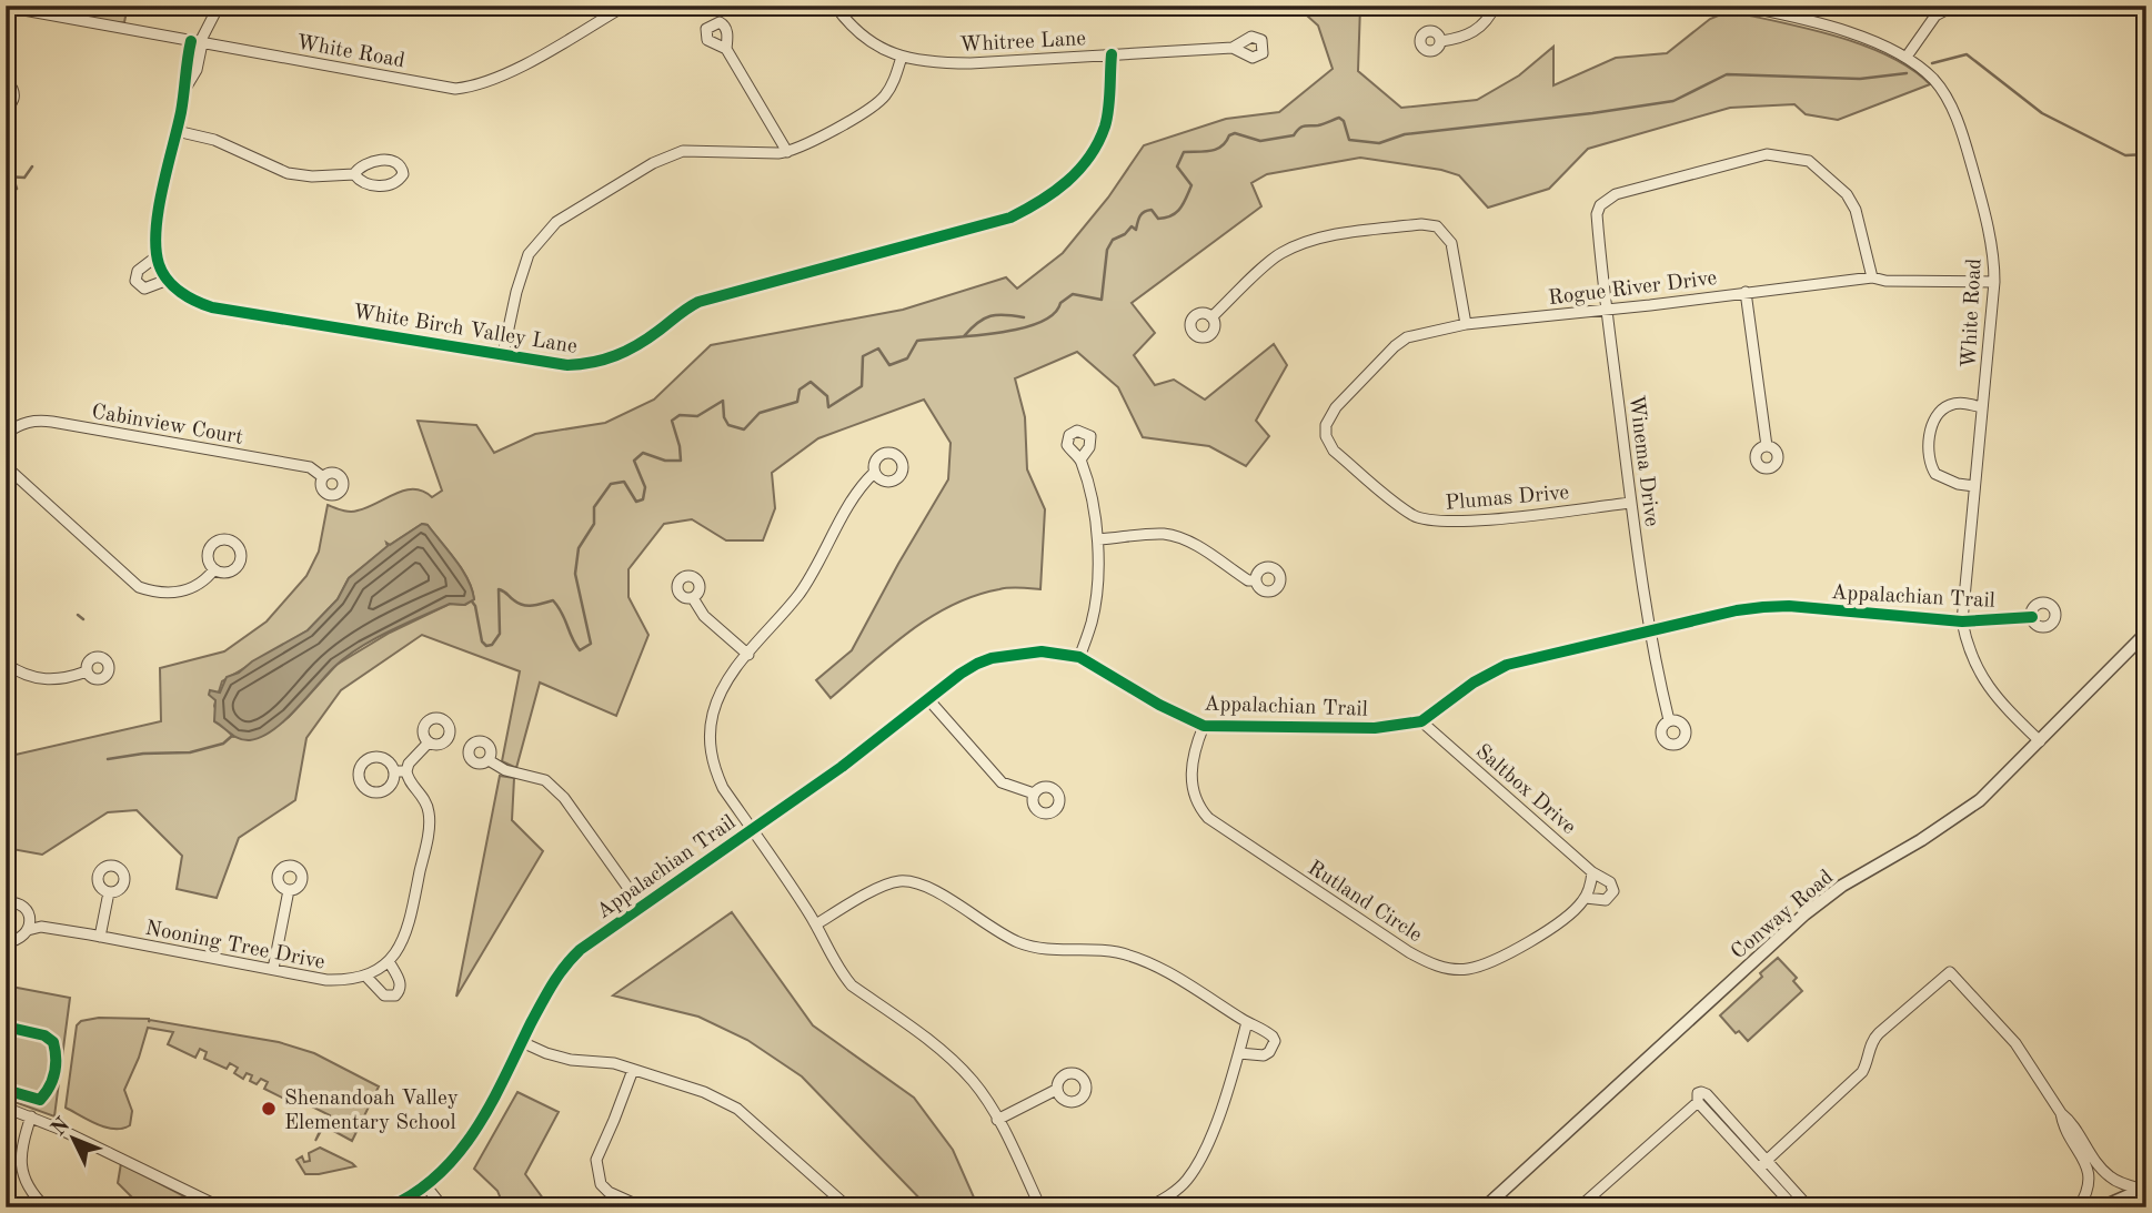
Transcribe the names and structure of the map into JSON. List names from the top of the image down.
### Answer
{
  "streets": {
    "street": [
      "Whitree Lane",
      "White Road",
      "Rogue River Drive",
      "White Birch Valley Lane",
      "Cabinview Court",
      "Winema Drive",
      "Plumas Drive",
      "Appalachian Trail",
      "Saltbox Drive",
      "Rutland Circle",
      "Conway Road",
      "Nooning Tree Drive"
    ]
  },
  "crossings": [
    ["Whitree Lane", "White Birch Valley Lane"],
    ["White Road", "Rogue River Drive"],
    ["White Road", "White Birch Valley Lane"],
    ["White Road", "Appalachian Trail"],
    ["White Road", "Conway Road"],
    ["Rogue River Drive", "Winema Drive"],
    ["Rogue River Drive", "Plumas Drive"],
    ["Winema Drive", "Plumas Drive"],
    ["Winema Drive", "Appalachian Trail"],
    ["Appalachian Trail", "Saltbox Drive"],
    ["Appalachian Trail", "Rutland Circle"],
    ["Saltbox Drive", "Rutland Circle"]
  ],
  "places": ["Shenandoah Valley Elementary School"],
  "north": "top left"
}
